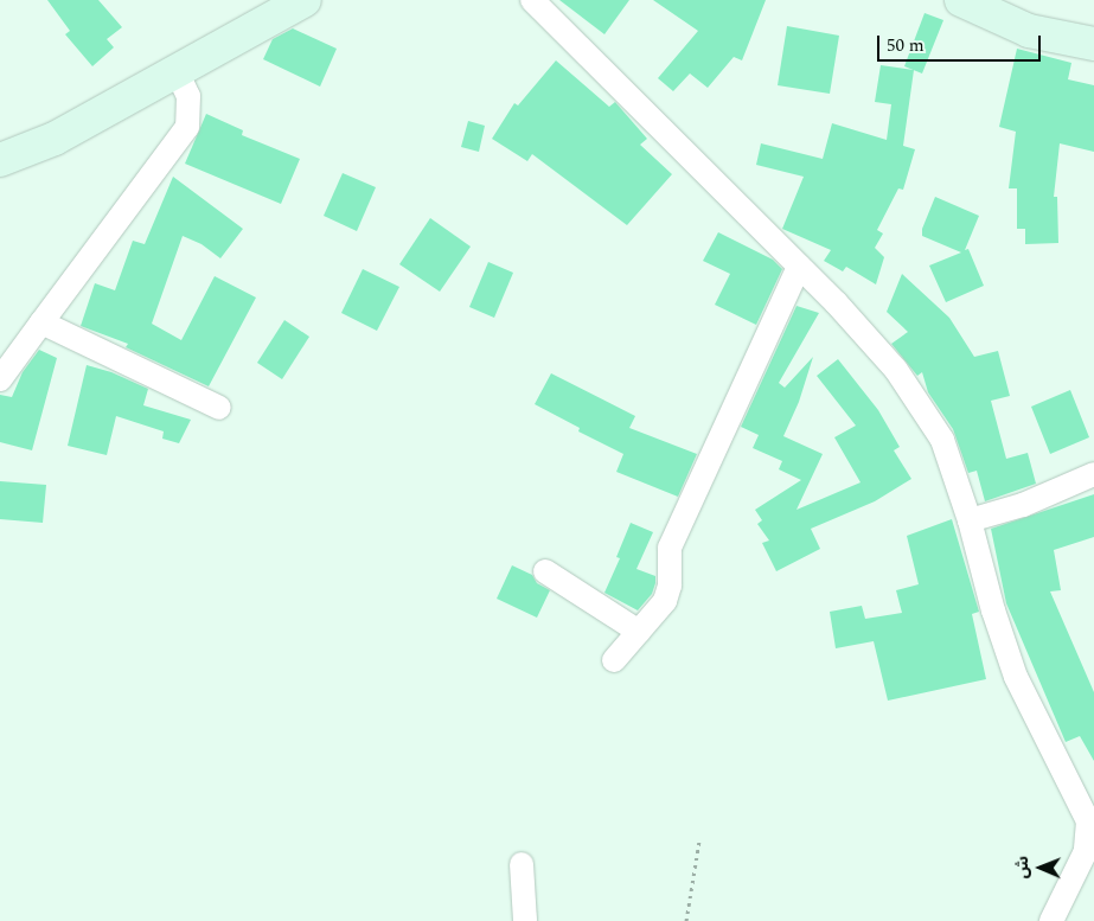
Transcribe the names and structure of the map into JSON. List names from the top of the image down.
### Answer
{
  "scale_bar": "50 m",
  "north": "left"
}
